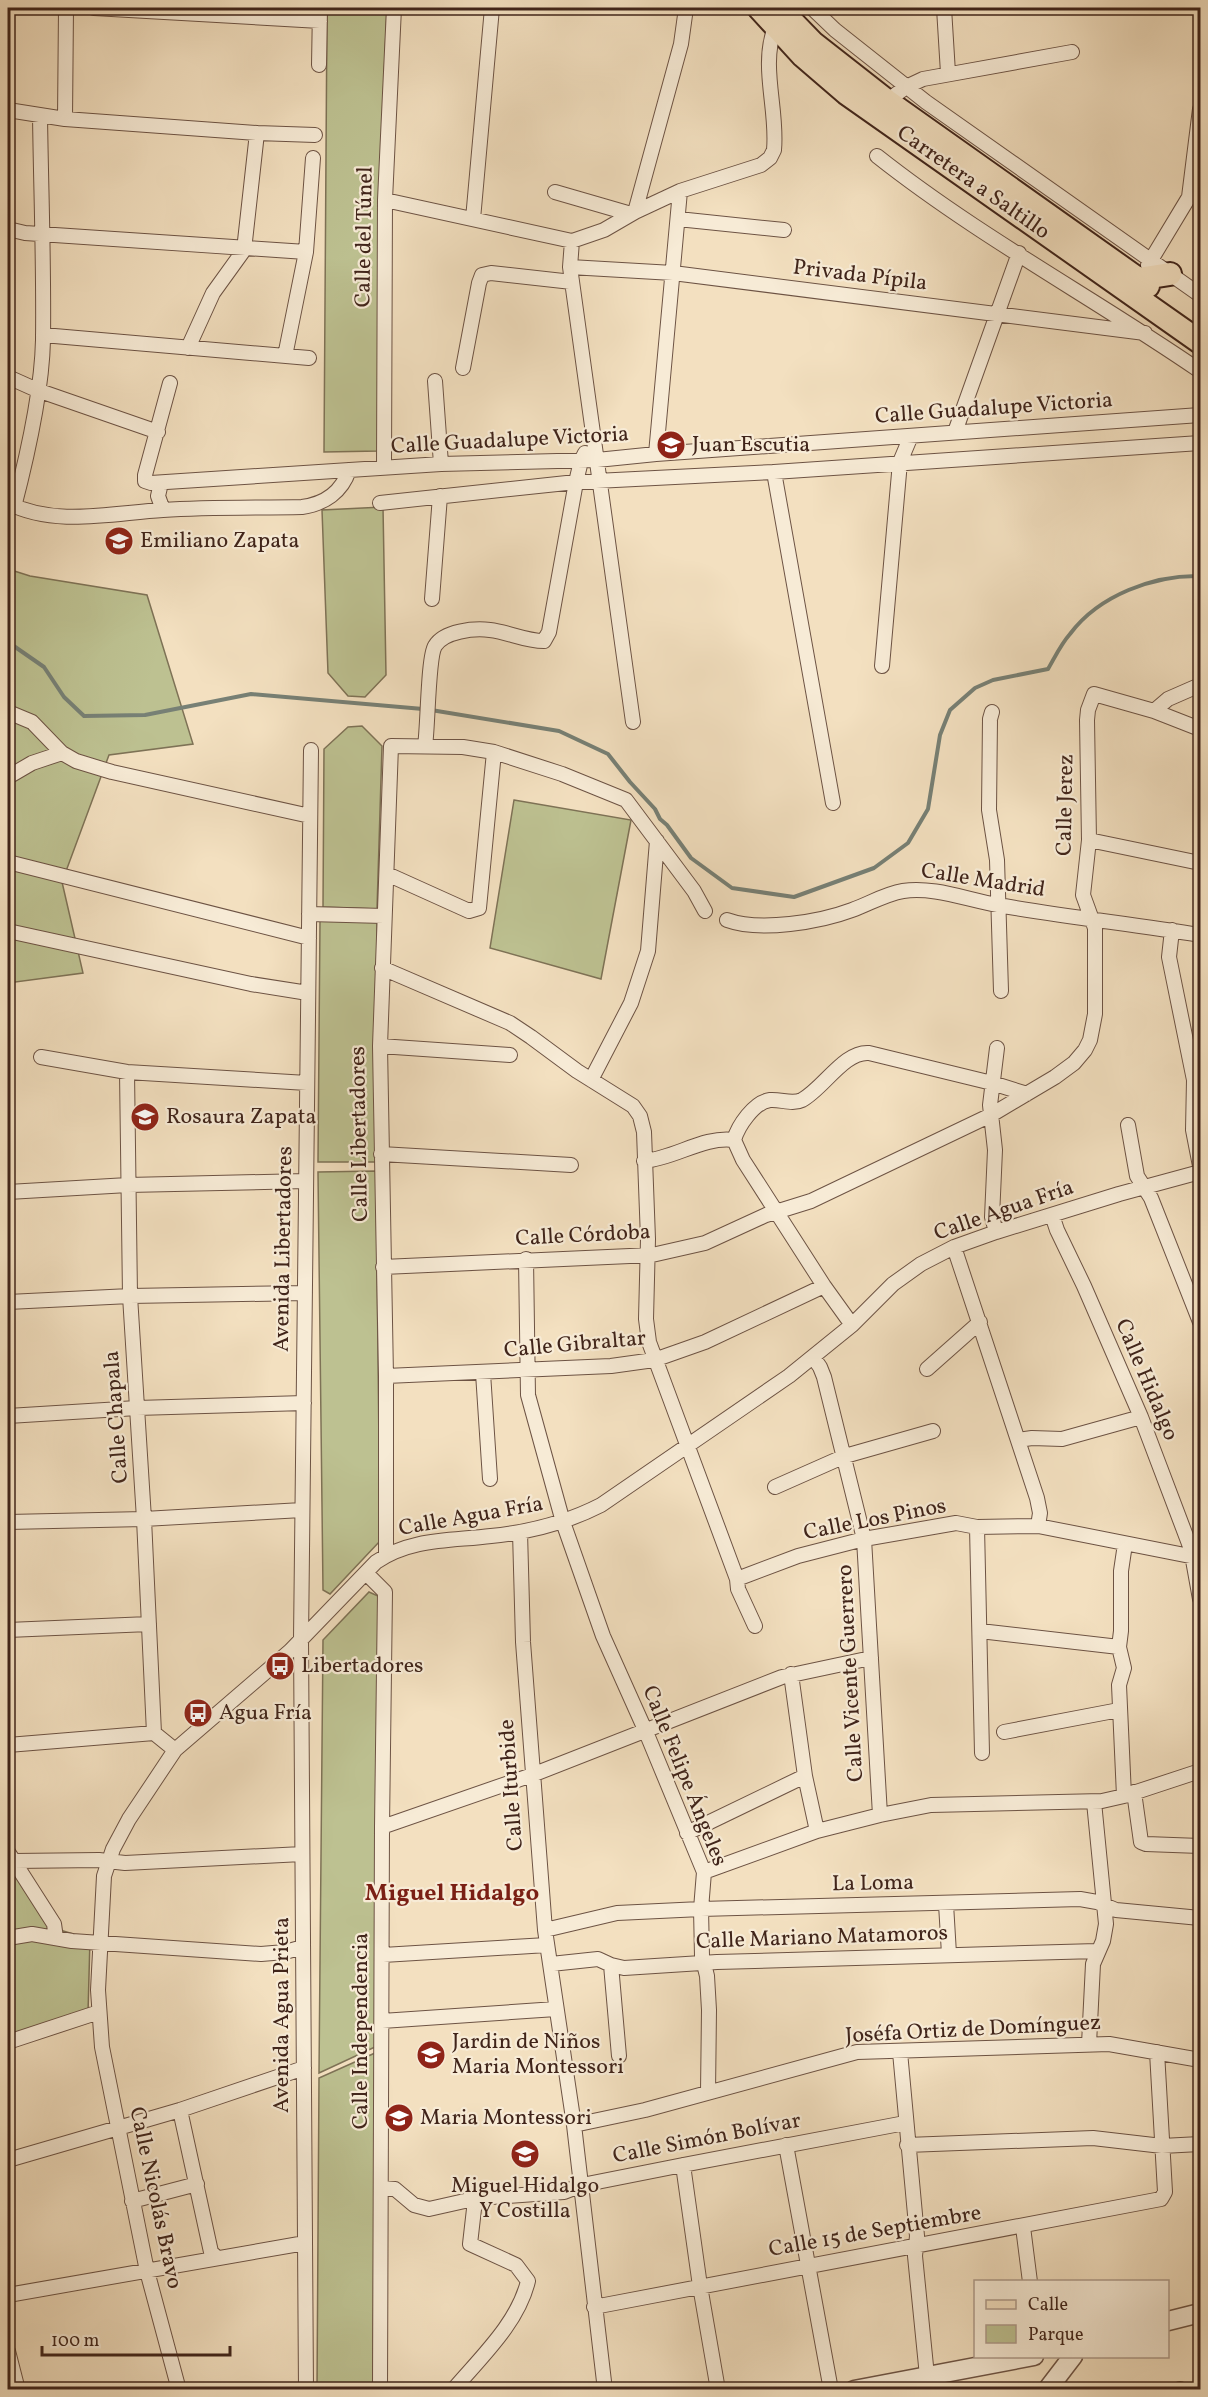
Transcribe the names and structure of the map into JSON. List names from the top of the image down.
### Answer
{
  "streets": {
    "main road": ["Carretera a Saltillo"],
    "street": [
      "Calle del Túnel",
      "Privada Pípila",
      "Calle Guadalupe Victoria",
      "Calle Jerez",
      "Calle Madrid",
      "Calle Libertadores",
      "Calle Agua Fría",
      "Calle Córdoba",
      "Avenida Libertadores",
      "Calle Gibraltar",
      "Calle Hidalgo",
      "Calle Chapala",
      "Calle Los Pinos",
      "Calle Vicente Guerrero",
      "Calle Felipe Ángeles",
      "Calle Iturbide",
      "La Loma",
      "Calle Mariano Matamoros",
      "Avenida Agua Prieta",
      "Joséfa Ortiz de Domínguez",
      "Calle Independencia",
      "Calle Simón Bolívar",
      "Calle Nicolás Bravo",
      "Calle 15 de Septiembre"
    ]
  },
  "crossings": [
    ["Calle del Túnel", "Calle Guadalupe Victoria"],
    ["Calle Jerez", "Calle Madrid"],
    ["Calle Jerez", "Calle Córdoba"],
    ["Calle Libertadores", "Calle Agua Fría"],
    ["Calle Libertadores", "Calle Córdoba"],
    ["Calle Libertadores", "Calle Gibraltar"],
    ["Calle Agua Fría", "Avenida Libertadores"],
    ["Calle Agua Fría", "Calle Hidalgo"],
    ["Calle Agua Fría", "Calle Vicente Guerrero"],
    ["Calle Agua Fría", "Calle Felipe Ángeles"],
    ["Calle Agua Fría", "Calle Iturbide"],
    ["Calle Agua Fría", "Avenida Agua Prieta"],
    ["Calle Agua Fría", "Calle Independencia"],
    ["Calle Agua Fría", "Calle Nicolás Bravo"],
    ["Calle Córdoba", "Calle Felipe Ángeles"],
    ["Avenida Libertadores", "Avenida Agua Prieta"],
    ["Calle Gibraltar", "Calle Felipe Ángeles"],
    ["Calle Hidalgo", "Calle Los Pinos"],
    ["Calle Los Pinos", "Calle Vicente Guerrero"],
    ["Calle Felipe Ángeles", "La Loma"],
    ["Calle Felipe Ángeles", "Calle Mariano Matamoros"],
    ["Calle Felipe Ángeles", "Joséfa Ortiz de Domínguez"],
    ["Calle Iturbide", "La Loma"],
    ["Calle Iturbide", "Calle Mariano Matamoros"],
    ["Calle Iturbide", "Joséfa Ortiz de Domínguez"],
    ["Calle Iturbide", "Calle Simón Bolívar"],
    ["Calle Iturbide", "Calle 15 de Septiembre"],
    ["Calle Independencia", "Calle Simón Bolívar"]
  ],
  "districts": ["Miguel Hidalgo"],
  "places": {
    "school or university": [
      "Juan Escutia",
      "Emiliano Zapata",
      "Rosaura Zapata",
      "Jardin de Niños Maria Montessori",
      "Maria Montessori",
      "Miguel Hidalgo Y Costilla"
    ],
    "bus stop": ["Libertadores", "Agua Fría"]
  },
  "legend": ["Calle", "Parque"],
  "scale_bar": "100 m"
}
